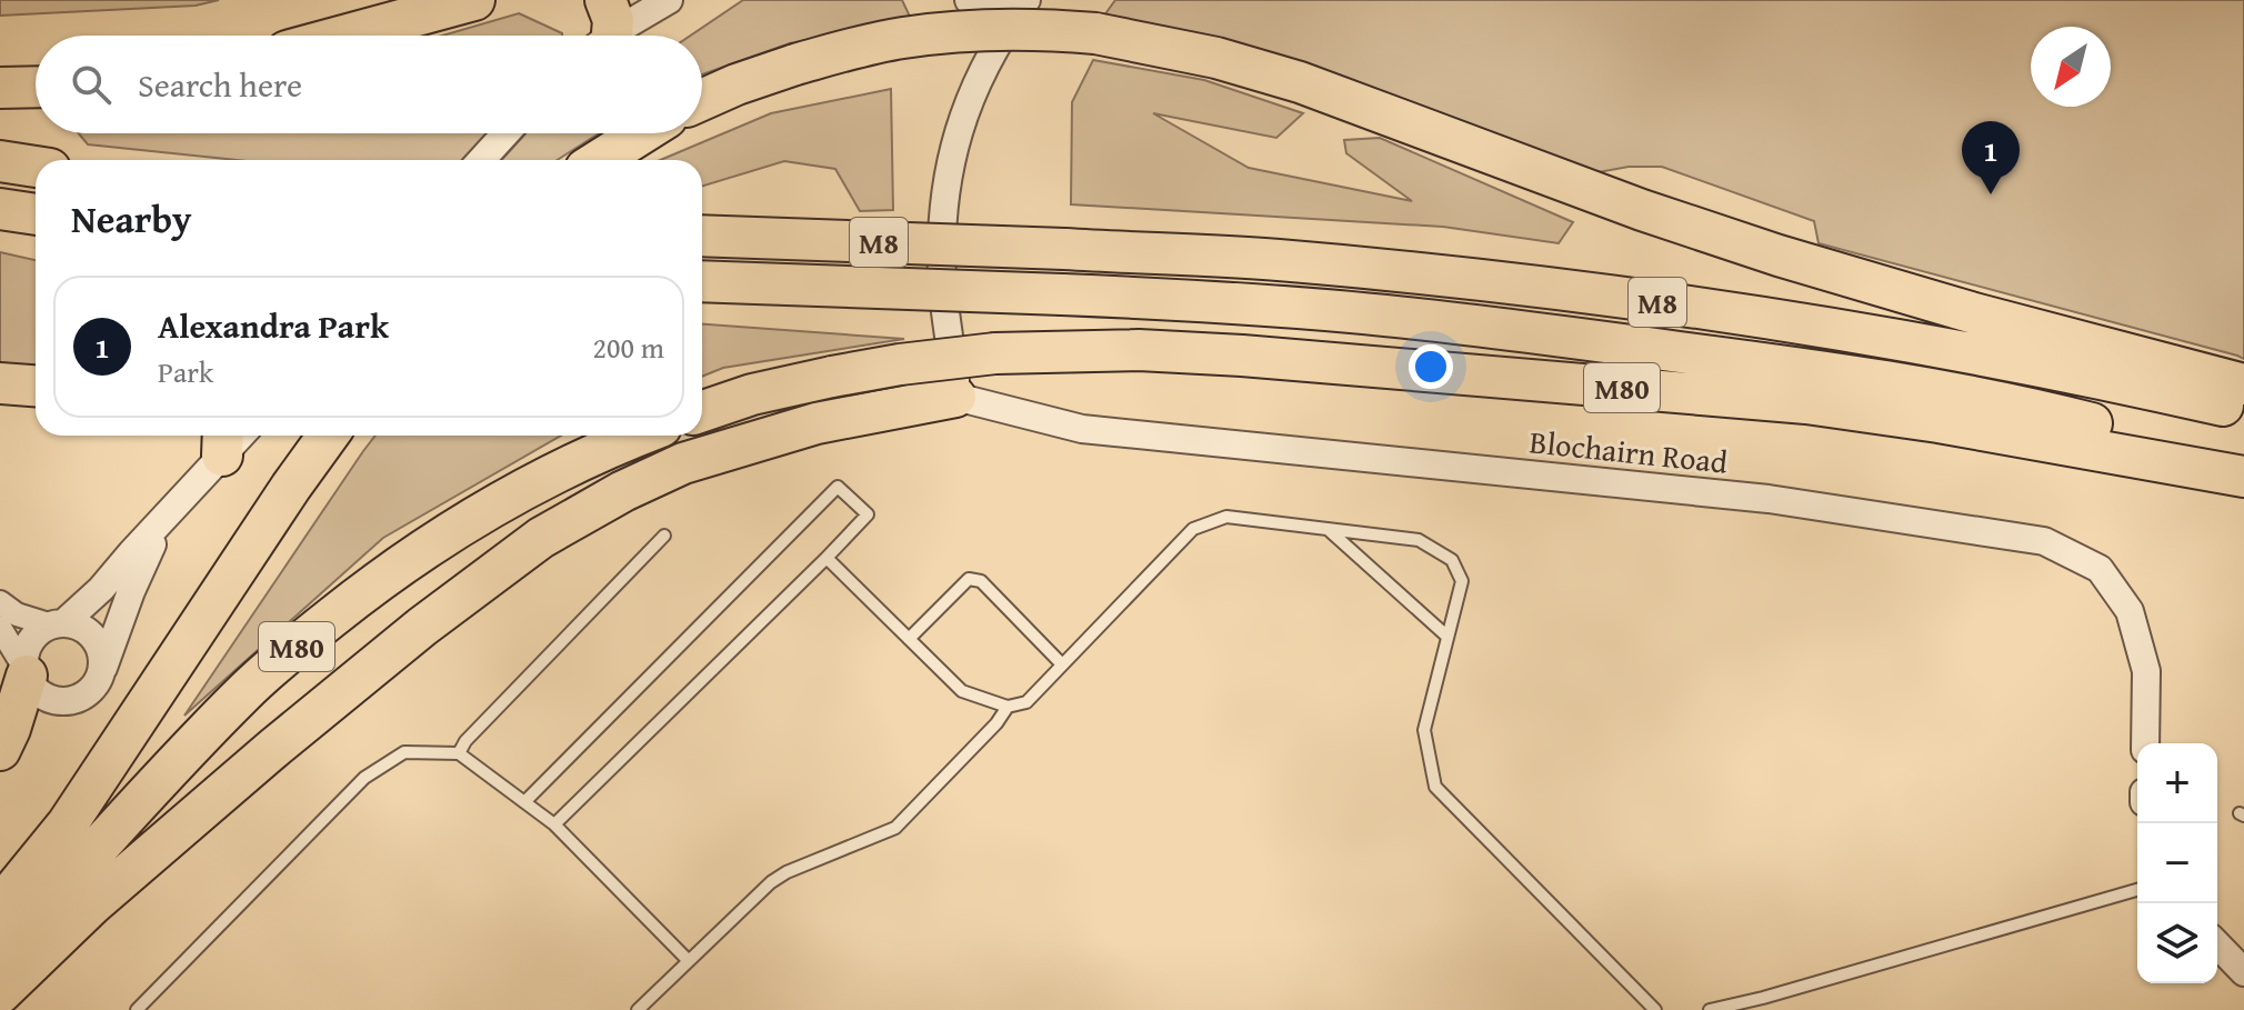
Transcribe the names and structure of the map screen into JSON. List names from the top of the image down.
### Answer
{
  "streets": {
    "highway": ["M8", "M80"],
    "street": ["Blochairn Road"]
  },
  "north": "bottom left",
  "page": {
    "search": "Search here",
    "pins": "1",
    "heading": "Nearby",
    "list": [
      {
        "mark": "1",
        "name": "Alexandra Park",
        "note": "Park",
        "value": "200 m"
      }
    ],
    "map_buttons": ["+", "−"]
  }
}
